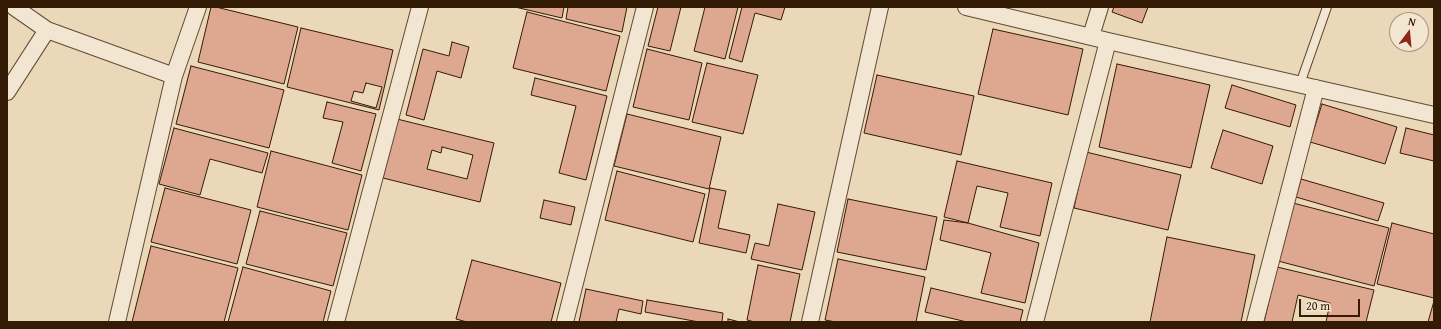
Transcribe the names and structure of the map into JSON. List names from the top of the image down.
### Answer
{
  "scale_bar": "20 m",
  "north": "top"
}
